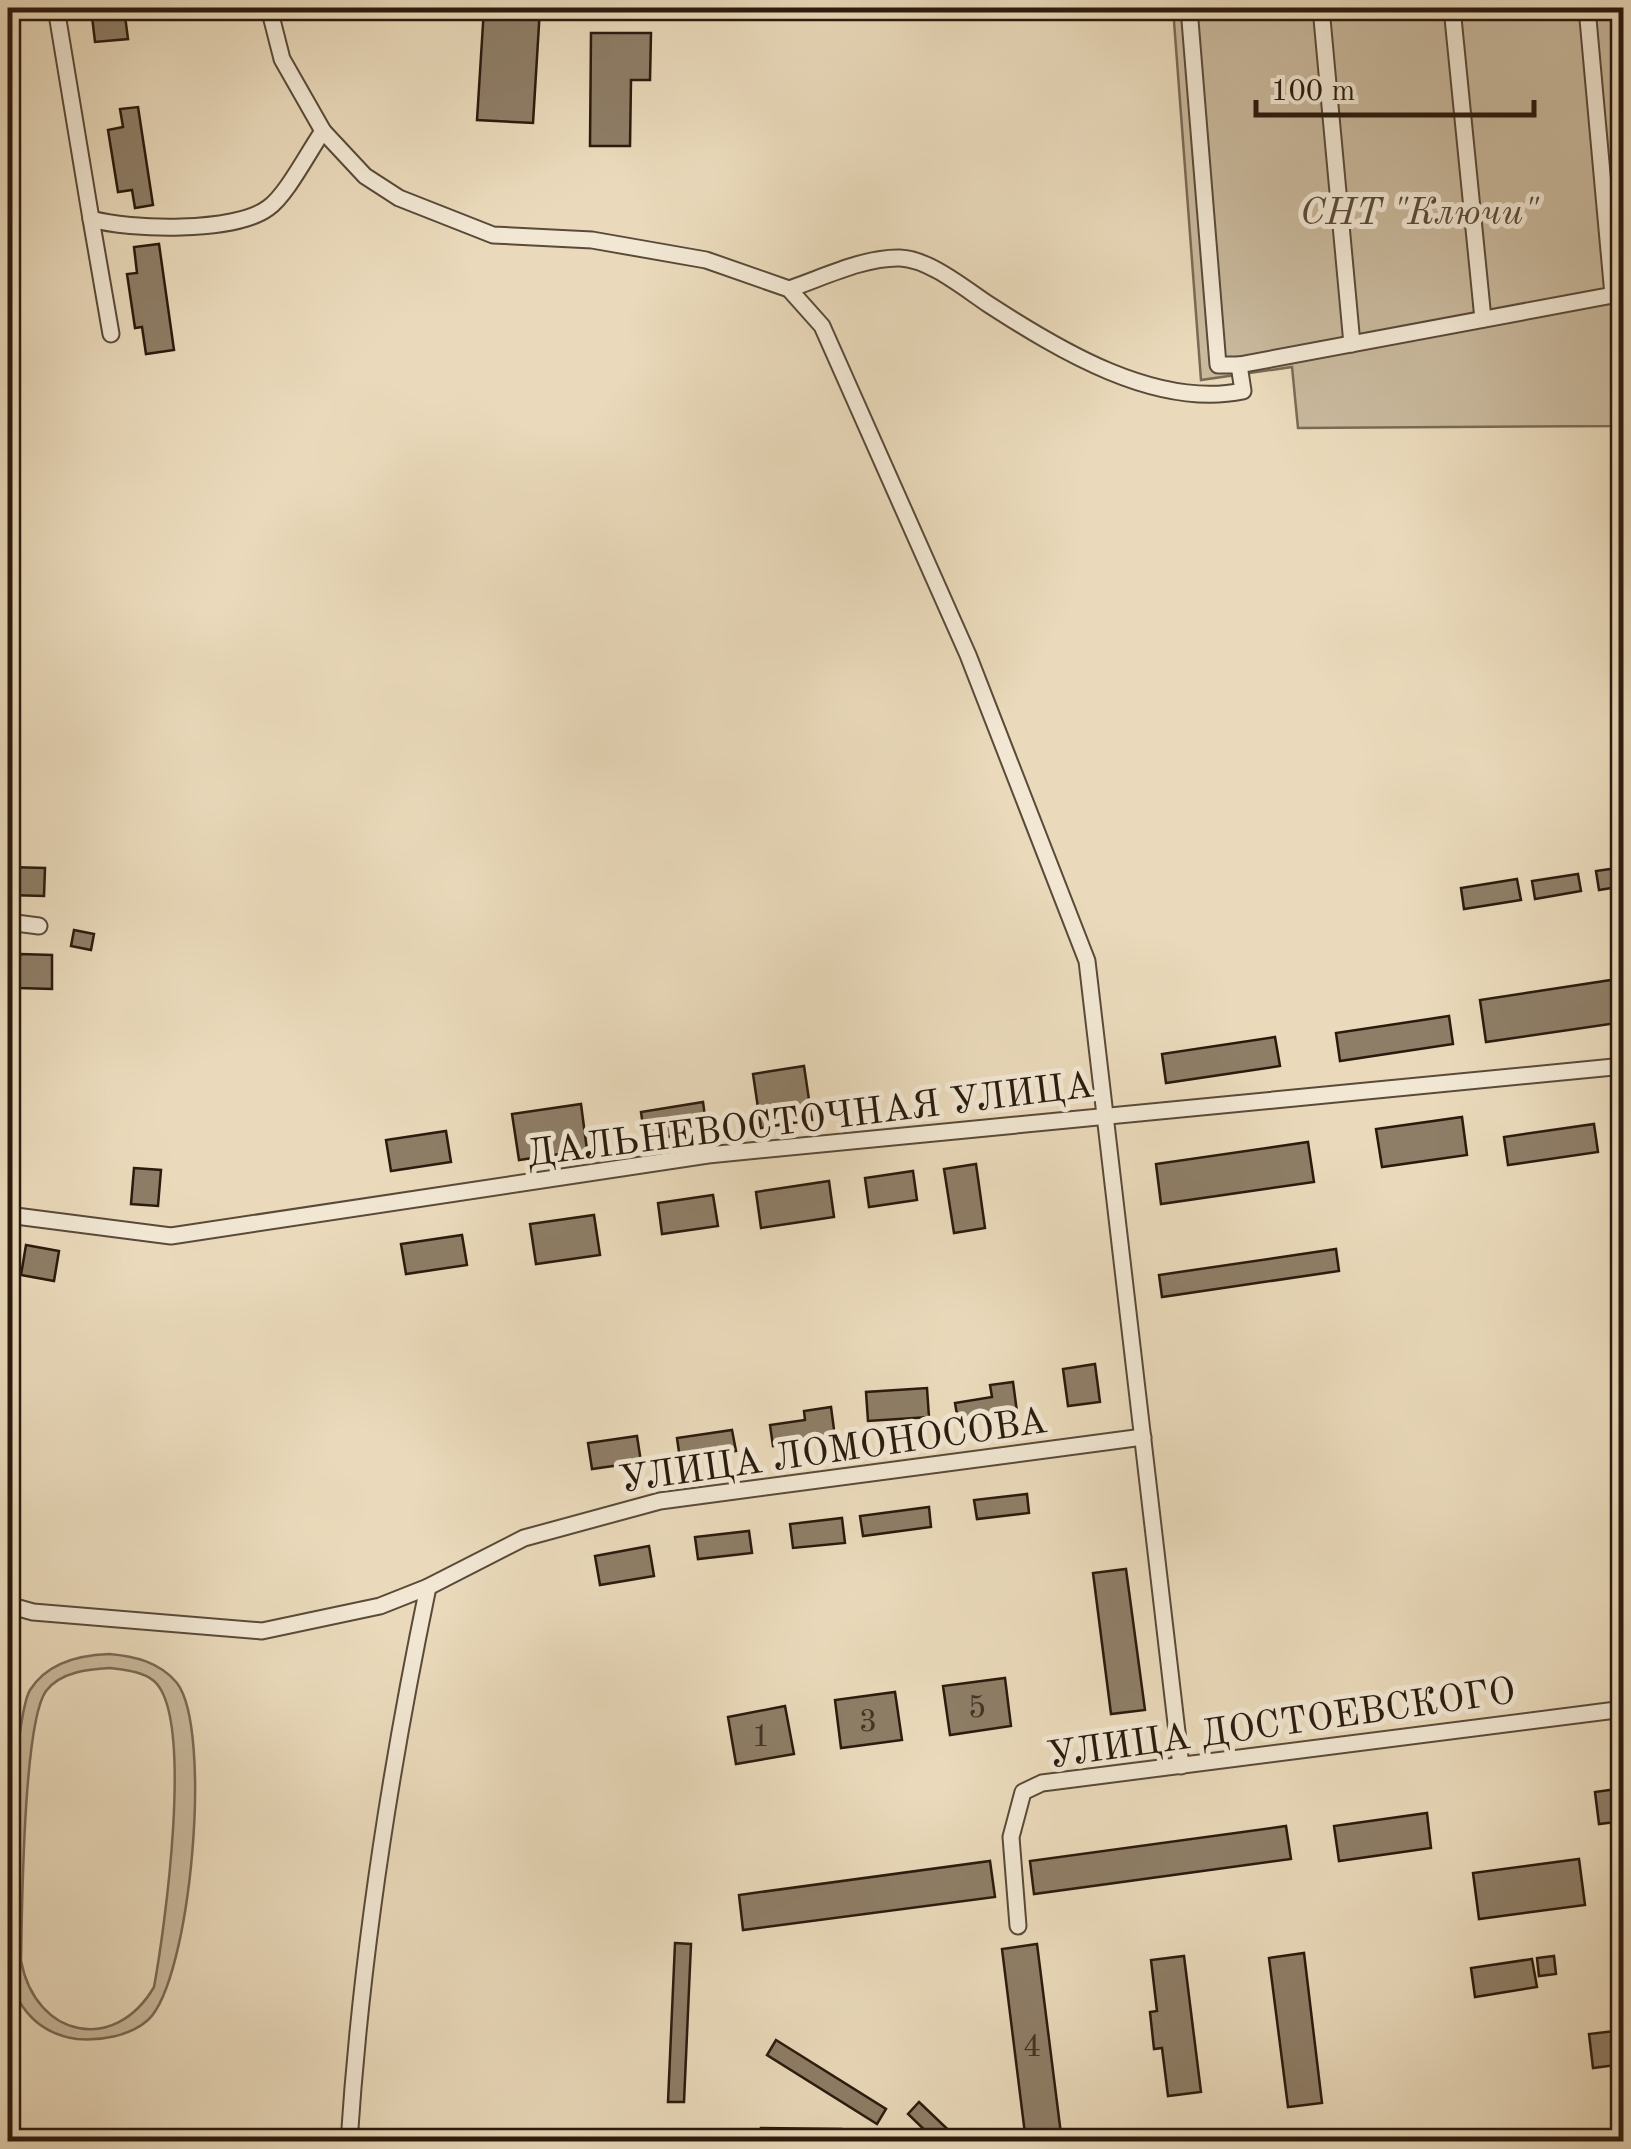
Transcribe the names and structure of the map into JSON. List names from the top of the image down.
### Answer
{
  "streets": {
    "street": ["ДАЛЬНЕВОСТОЧНАЯ УЛИЦА", "УЛИЦА ЛОМОНОСОВА", "УЛИЦА ДОСТОЕВСКОГО"]
  },
  "parks": ["СНТ \"Ключи\""],
  "house_numbers": [
    "5",
    "3",
    "1",
    "4"
  ],
  "scale_bar": "100 m"
}
